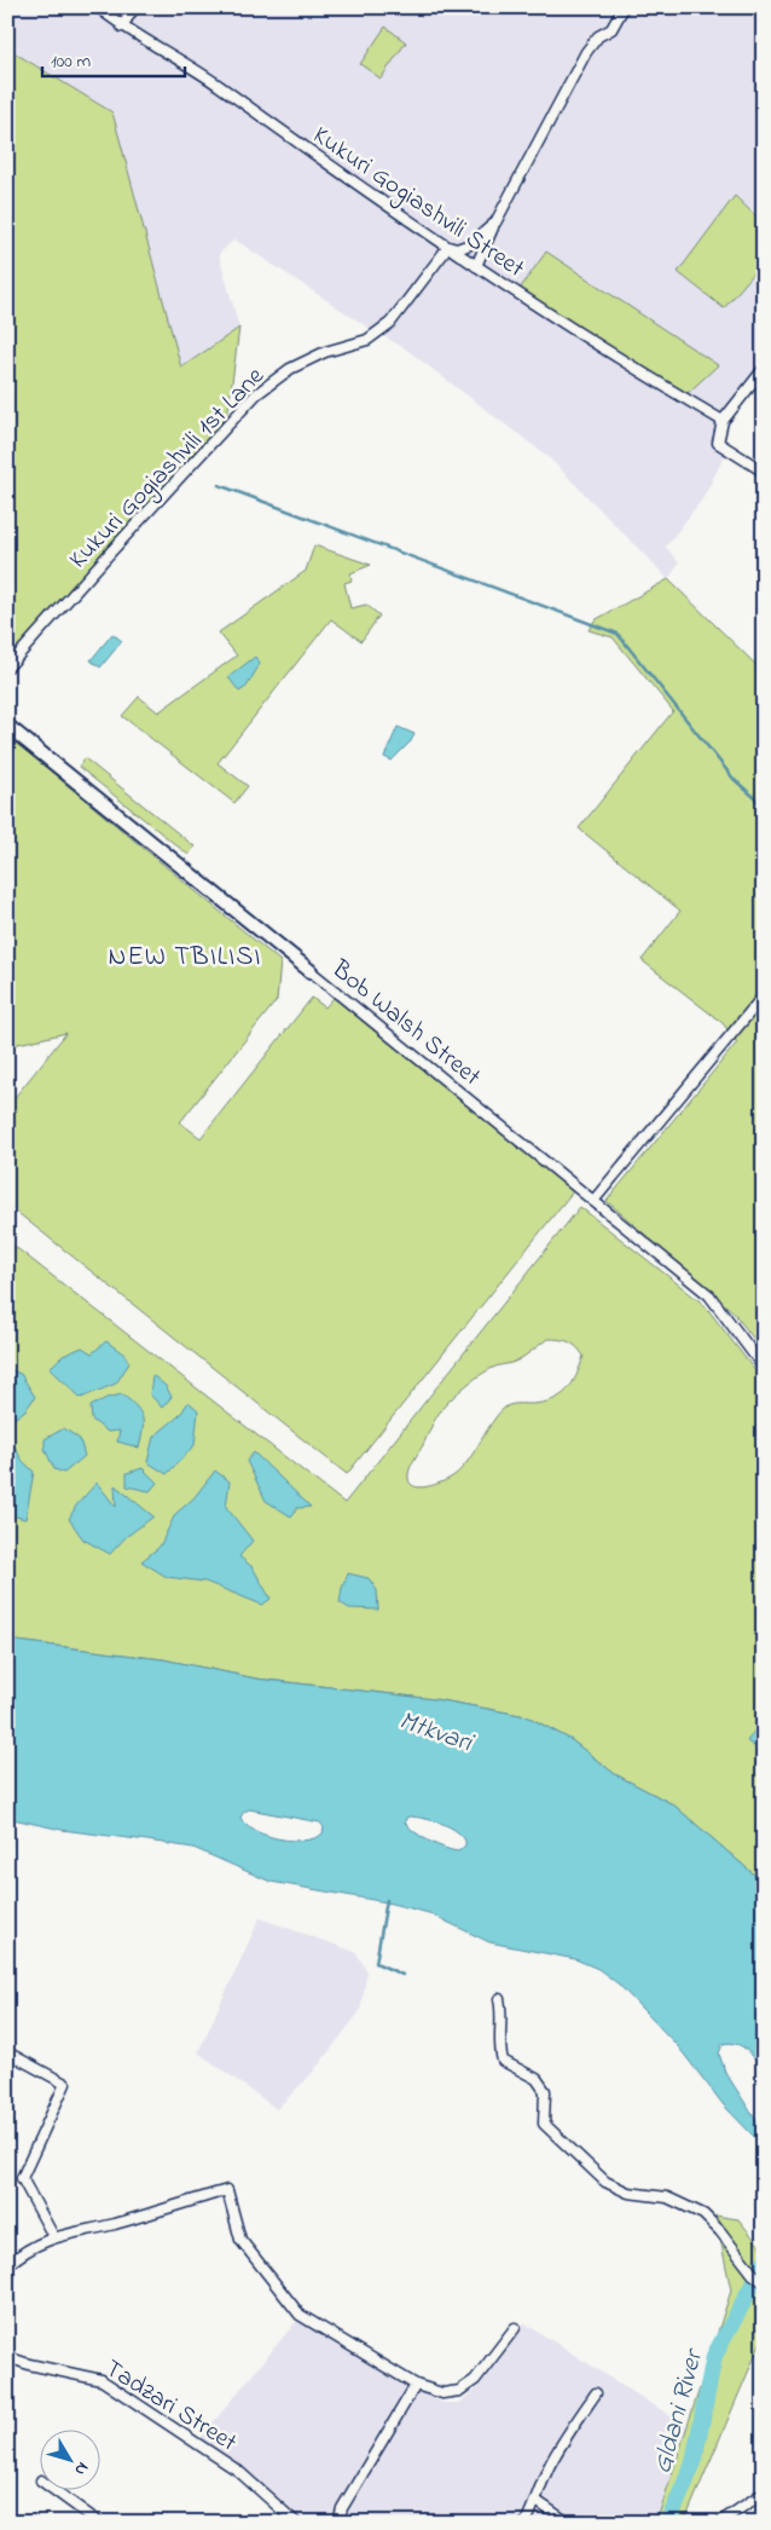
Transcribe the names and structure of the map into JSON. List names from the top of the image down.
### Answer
{
  "streets": {
    "street": [
      "Kukuri Gogiashvili Street",
      "Kukuri Gogiashvili 1st Lane",
      "Bob Walsh Street",
      "Tadzari Street"
    ]
  },
  "crossings": [
    ["Kukuri Gogiashvili Street", "Kukuri Gogiashvili 1st Lane"]
  ],
  "districts": ["NEW TBILISI"],
  "water": ["Mtkvari", "Gldani River"],
  "scale_bar": "100 m",
  "north": "bottom right"
}
